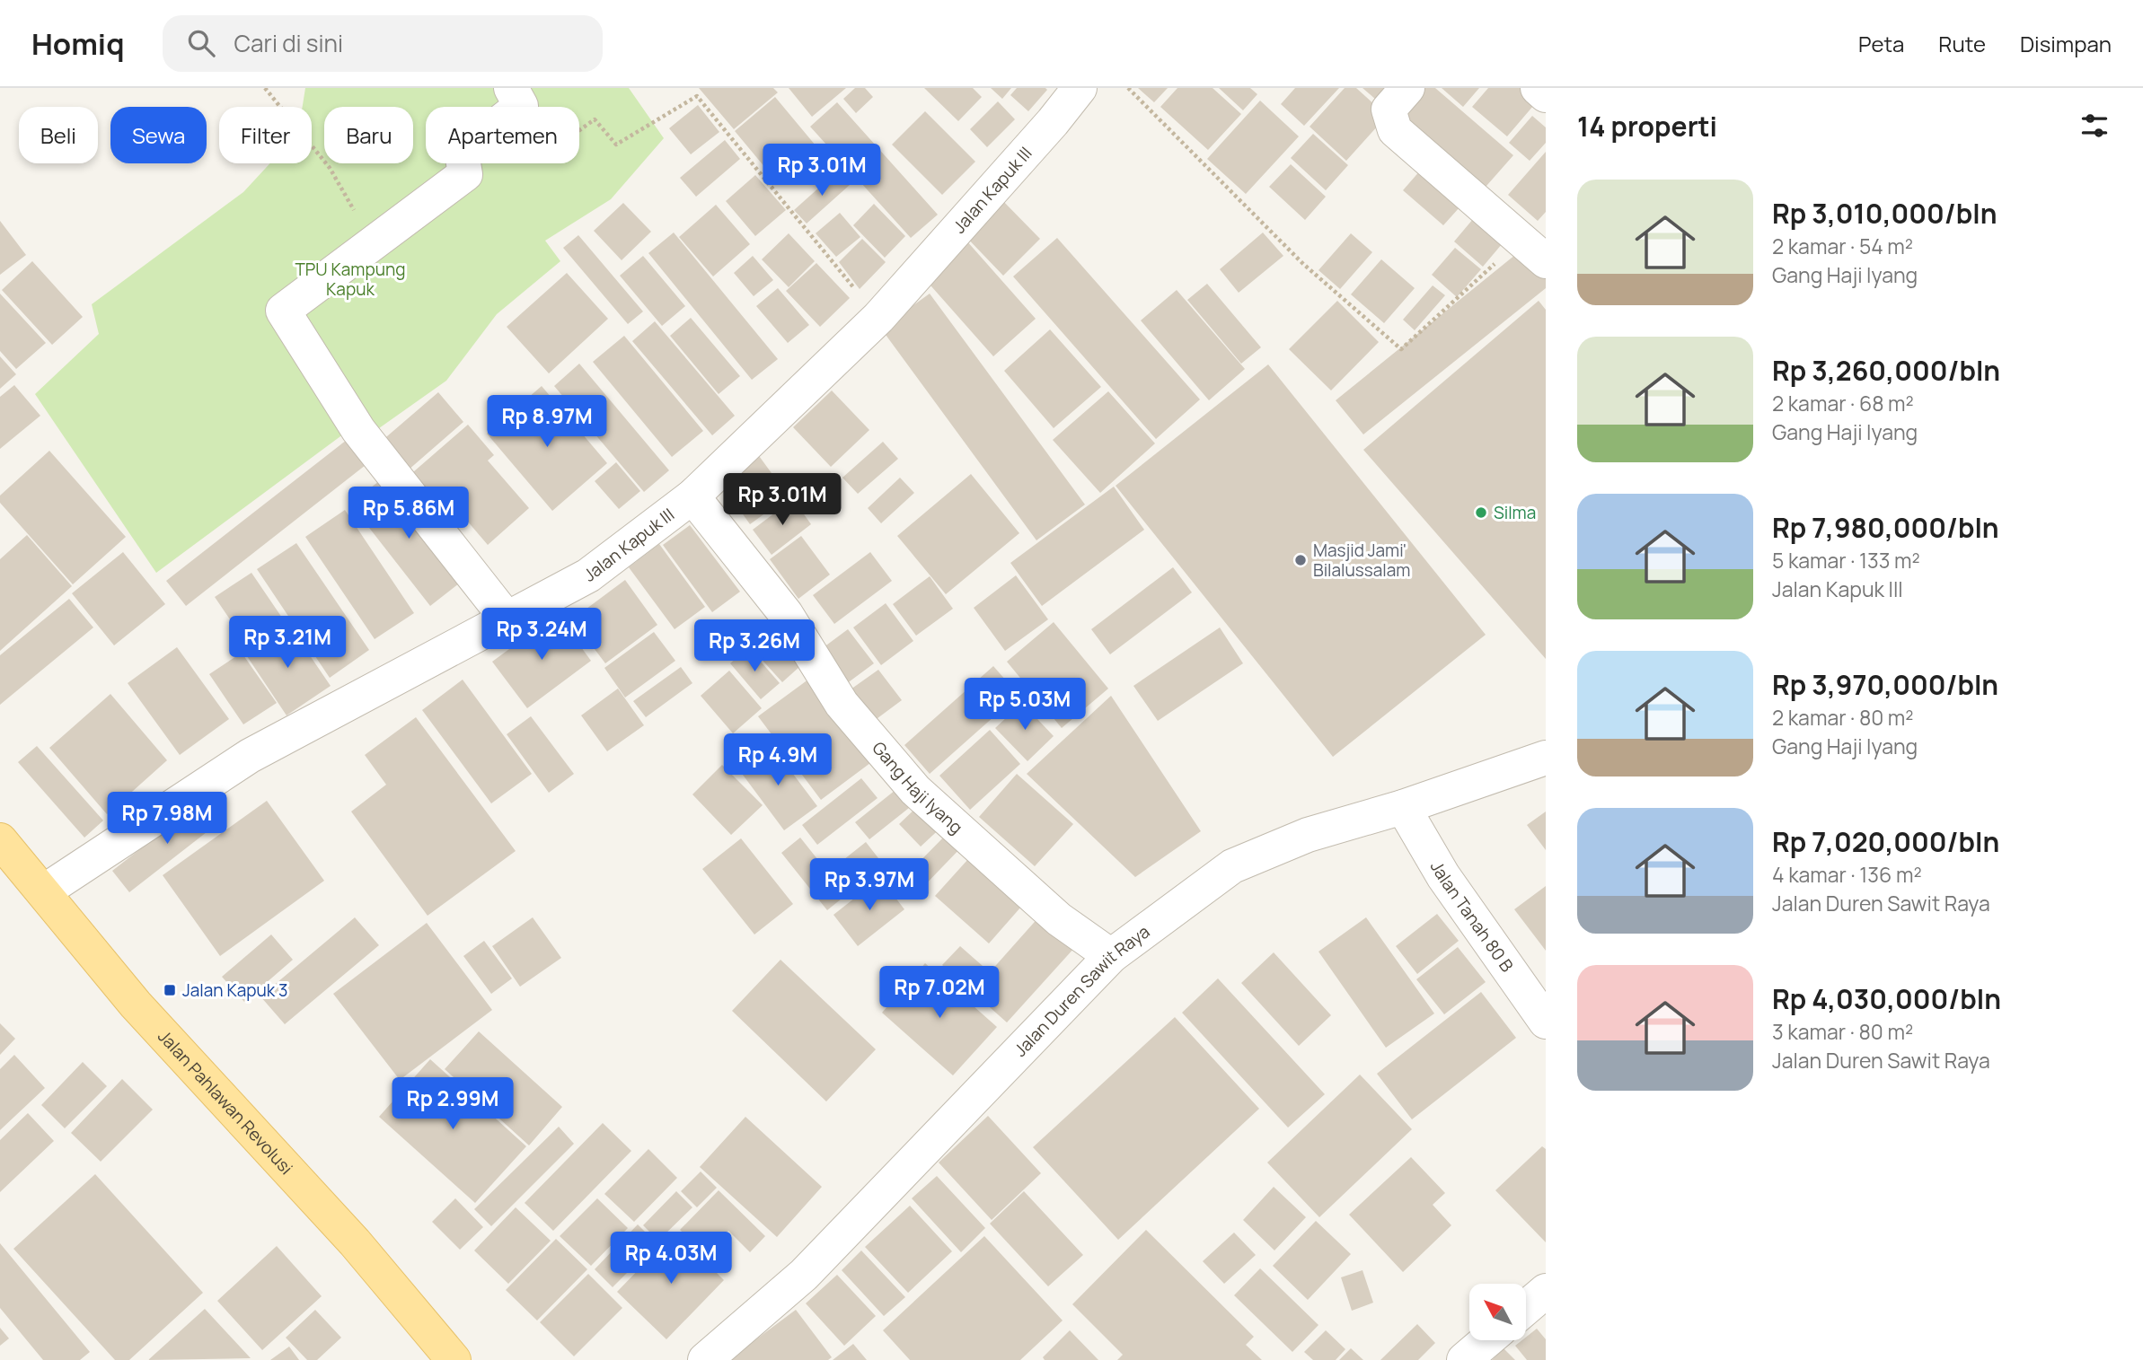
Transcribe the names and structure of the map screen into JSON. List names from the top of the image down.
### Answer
{
  "streets": {
    "main road": ["Jalan Pahlawan Revolusi"],
    "street": [
      "Jalan Kapuk III",
      "Gang Haji Iyang",
      "Jalan Tanah 80 B",
      "Jalan Duren Sawit Raya"
    ]
  },
  "crossings": [
    ["Jalan Kapuk III", "Gang Haji Iyang"],
    ["Jalan Kapuk III", "Jalan Pahlawan Revolusi"],
    ["Gang Haji Iyang", "Jalan Duren Sawit Raya"],
    ["Jalan Tanah 80 B", "Jalan Duren Sawit Raya"]
  ],
  "parks": ["TPU Kampung Kapuk"],
  "places": {
    "other": ["Silma", "Masjid Jami' Bilalussalam"],
    "transit": ["Jalan Kapuk 3"]
  },
  "north": "top left",
  "page": {
    "header": "Homiq",
    "search": "Cari di sini",
    "nav": ["Peta", "Rute", "Disimpan"],
    "heading": "14 properti",
    "chip": [
      "Beli",
      "Sewa",
      "Filter",
      "Baru",
      "Apartemen"
    ],
    "price": [
      "Rp 3.01M",
      "Rp 8.97M",
      "Rp 3.01M",
      "Rp 5.86M",
      "Rp 3.24M",
      "Rp 3.21M",
      "Rp 3.26M",
      "Rp 5.03M",
      "Rp 4.9M",
      "Rp 7.98M",
      "Rp 3.97M",
      "Rp 7.02M",
      "Rp 2.99M",
      "Rp 4.03M"
    ],
    "list": [
      {
        "name": "Rp 3,010,000/bln",
        "note": "2 kamar · 54 m² · Gang Haji Iyang"
      },
      {
        "name": "Rp 3,260,000/bln",
        "note": "2 kamar · 68 m² · Gang Haji Iyang"
      },
      {
        "name": "Rp 7,980,000/bln",
        "note": "5 kamar · 133 m² · Jalan Kapuk III"
      },
      {
        "name": "Rp 3,970,000/bln",
        "note": "2 kamar · 80 m² · Gang Haji Iyang"
      },
      {
        "name": "Rp 7,020,000/bln",
        "note": "4 kamar · 136 m² · Jalan Duren Sawit Raya"
      },
      {
        "name": "Rp 4,030,000/bln",
        "note": "3 kamar · 80 m² · Jalan Duren Sawit Raya"
      }
    ]
  }
}
